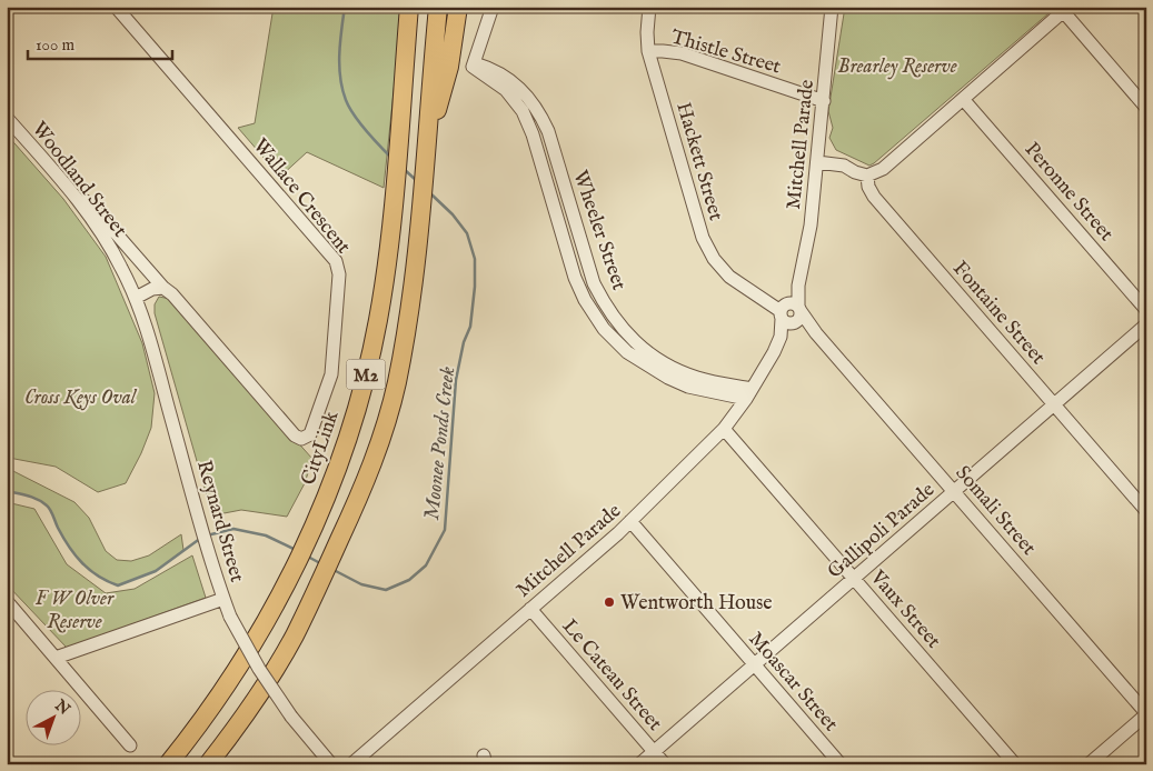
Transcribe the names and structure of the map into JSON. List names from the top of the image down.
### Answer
{
  "streets": {
    "highway": ["M2", "CityLink"],
    "street": [
      "Thistle Street",
      "Mitchell Parade",
      "Hackett Street",
      "Woodland Street",
      "Peronne Street",
      "Wallace Crescent",
      "Wheeler Street",
      "Fontaine Street",
      "Somali Street",
      "Reynard Street",
      "Gallipoli Parade",
      "Vaux Street",
      "Le Cateau Street",
      "Moascar Street"
    ]
  },
  "crossings": [
    ["Thistle Street", "Mitchell Parade"],
    ["Thistle Street", "Hackett Street"],
    ["Mitchell Parade", "Hackett Street"],
    ["Mitchell Parade", "Wheeler Street"],
    ["Mitchell Parade", "Somali Street"],
    ["Mitchell Parade", "Vaux Street"],
    ["Mitchell Parade", "Le Cateau Street"],
    ["Mitchell Parade", "Moascar Street"],
    ["Hackett Street", "Somali Street"],
    ["Woodland Street", "Wallace Crescent"],
    ["Woodland Street", "Reynard Street"],
    ["Fontaine Street", "Gallipoli Parade"],
    ["Somali Street", "Gallipoli Parade"],
    ["Gallipoli Parade", "Vaux Street"],
    ["Gallipoli Parade", "Le Cateau Street"],
    ["Gallipoli Parade", "Moascar Street"]
  ],
  "water": ["Moonee Ponds Creek"],
  "parks": ["Brearley Reserve", "Cross Keys Oval", "F W Olver Reserve"],
  "places": ["Wentworth House"],
  "scale_bar": "100 m",
  "north": "top right"
}
